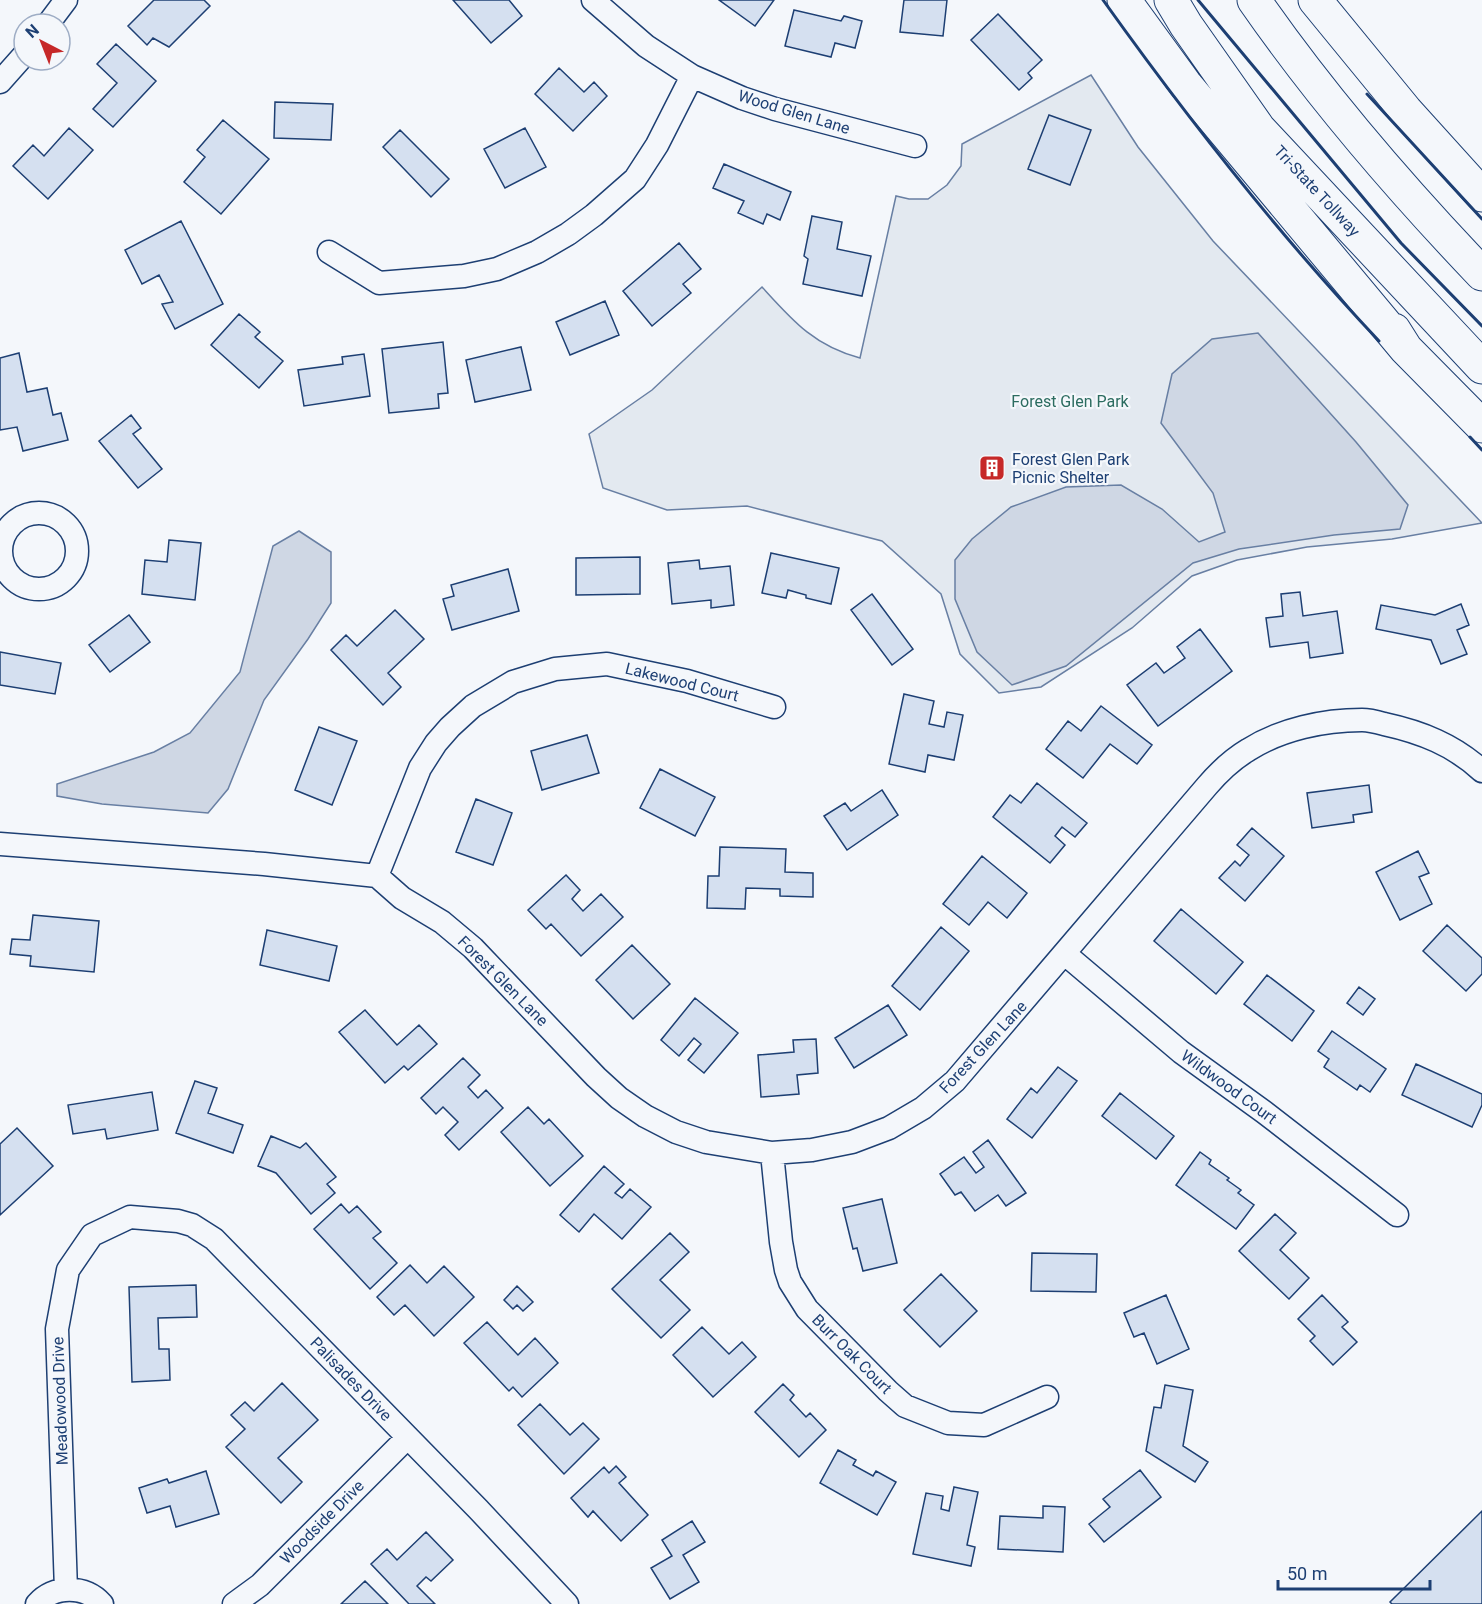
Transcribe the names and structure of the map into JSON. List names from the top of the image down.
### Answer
{
  "streets": {
    "highway": ["Tri-State Tollway"],
    "street": [
      "Wood Glen Lane",
      "Lakewood Court",
      "Forest Glen Lane",
      "Wildwood Court",
      "Burr Oak Court",
      "Palisades Drive",
      "Meadowood Drive",
      "Woodside Drive"
    ]
  },
  "crossings": [
    ["Lakewood Court", "Forest Glen Lane"],
    ["Forest Glen Lane", "Wildwood Court"],
    ["Forest Glen Lane", "Burr Oak Court"],
    ["Palisades Drive", "Meadowood Drive"],
    ["Palisades Drive", "Woodside Drive"]
  ],
  "parks": ["Forest Glen Park"],
  "places": {
    "building": ["Forest Glen Park Picnic Shelter"]
  },
  "scale_bar": "50 m",
  "north": "top left"
}
